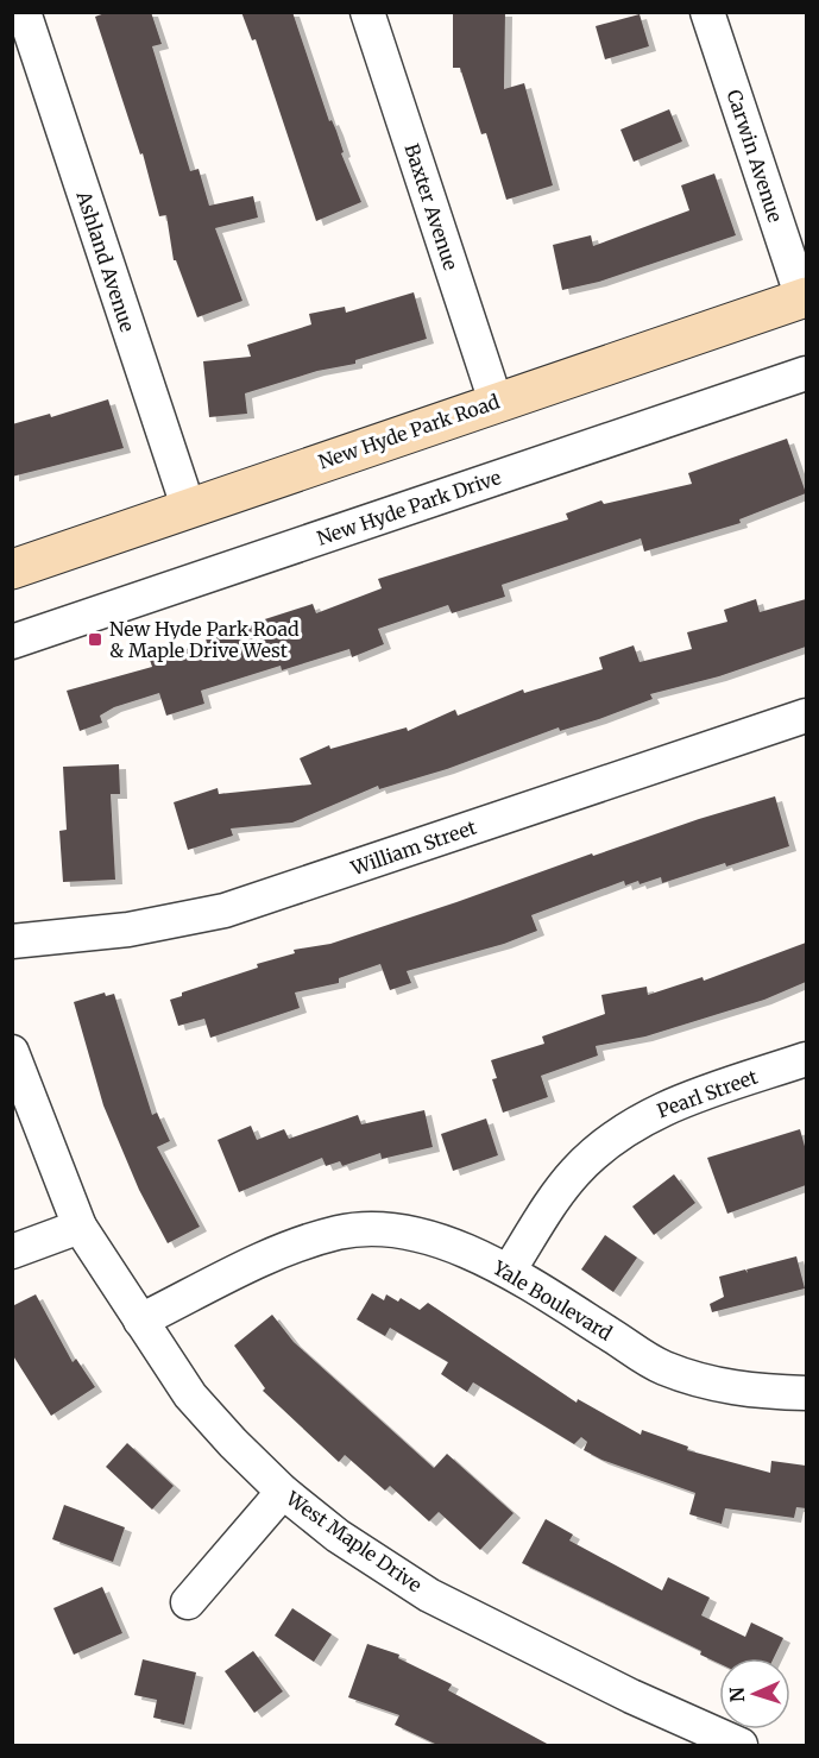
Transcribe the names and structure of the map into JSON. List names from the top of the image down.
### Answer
{
  "streets": {
    "main road": ["New Hyde Park Road"],
    "street": [
      "Carwin Avenue",
      "Baxter Avenue",
      "Ashland Avenue",
      "New Hyde Park Drive",
      "William Street",
      "Pearl Street",
      "Yale Boulevard",
      "West Maple Drive"
    ]
  },
  "crossings": [
    ["Carwin Avenue", "New Hyde Park Road"],
    ["Baxter Avenue", "New Hyde Park Road"],
    ["Ashland Avenue", "New Hyde Park Road"],
    ["Pearl Street", "Yale Boulevard"],
    ["Yale Boulevard", "West Maple Drive"]
  ],
  "places": {
    "transit": ["New Hyde Park Road & Maple Drive West"]
  },
  "north": "left"
}
